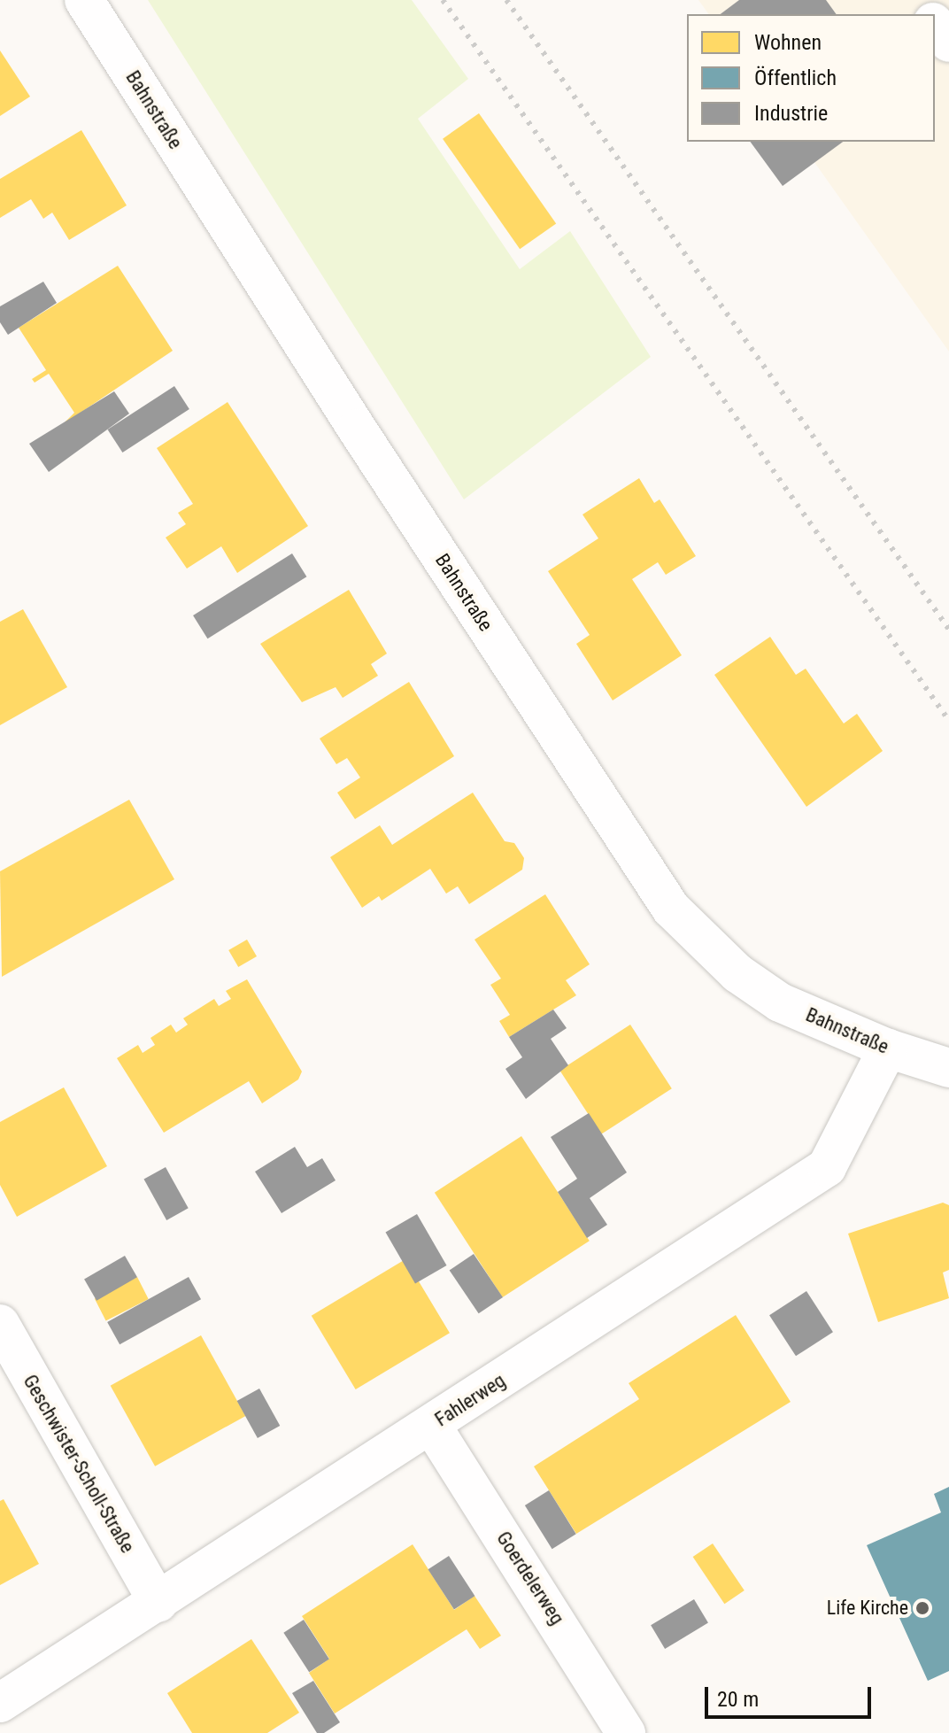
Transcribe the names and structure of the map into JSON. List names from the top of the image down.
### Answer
{
  "streets": {
    "street": [
      "Bahnstraße",
      "Fahlerweg",
      "Geschwister-Scholl-Straße",
      "Goerdelerweg"
    ]
  },
  "crossings": [
    ["Bahnstraße", "Fahlerweg"],
    ["Fahlerweg", "Geschwister-Scholl-Straße"],
    ["Fahlerweg", "Goerdelerweg"]
  ],
  "places": ["Life Kirche"],
  "legend": ["Wohnen", "Öffentlich", "Industrie"],
  "scale_bar": "20 m"
}
